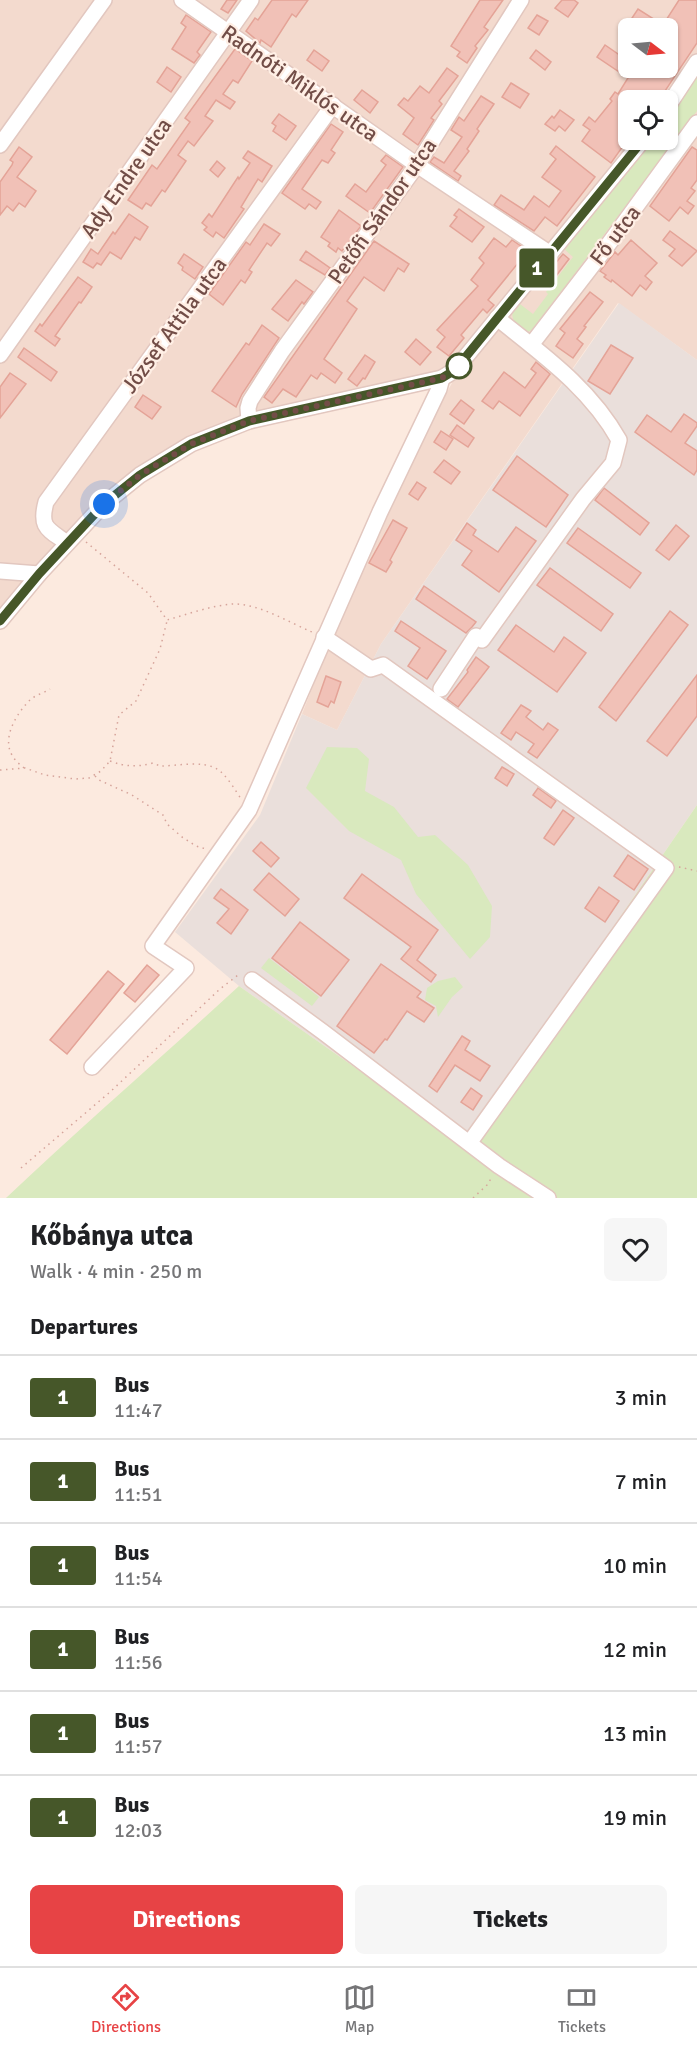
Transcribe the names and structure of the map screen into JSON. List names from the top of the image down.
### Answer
{
  "streets": {
    "street": [
      "Radnóti Miklós utca",
      "Ady Endre utca",
      "Petőfi Sándor utca",
      "Fő utca",
      "József Attila utca"
    ]
  },
  "crossings": [
    ["Radnóti Miklós utca", "Ady Endre utca"],
    ["Radnóti Miklós utca", "Petőfi Sándor utca"],
    ["Radnóti Miklós utca", "Fő utca"],
    ["Radnóti Miklós utca", "József Attila utca"]
  ],
  "lines": ["bus line 1"],
  "north": "right",
  "page": {
    "on_map": "1",
    "heading": [
      ["Kőbánya utca", "Walk · 4 min · 250 m"],
      "Departures"
    ],
    "list": [
      {
        "mark": "1",
        "name": "Bus",
        "note": "11:47",
        "value": "3 min"
      },
      {
        "mark": "1",
        "name": "Bus",
        "note": "11:51",
        "value": "7 min"
      },
      {
        "mark": "1",
        "name": "Bus",
        "note": "11:54",
        "value": "10 min"
      },
      {
        "mark": "1",
        "name": "Bus",
        "note": "11:56",
        "value": "12 min"
      },
      {
        "mark": "1",
        "name": "Bus",
        "note": "11:57",
        "value": "13 min"
      },
      {
        "mark": "1",
        "name": "Bus",
        "note": "12:03",
        "value": "19 min"
      }
    ],
    "buttons": ["Directions", "Tickets"],
    "tabs": ["Directions", "Map", "Tickets"]
  }
}
